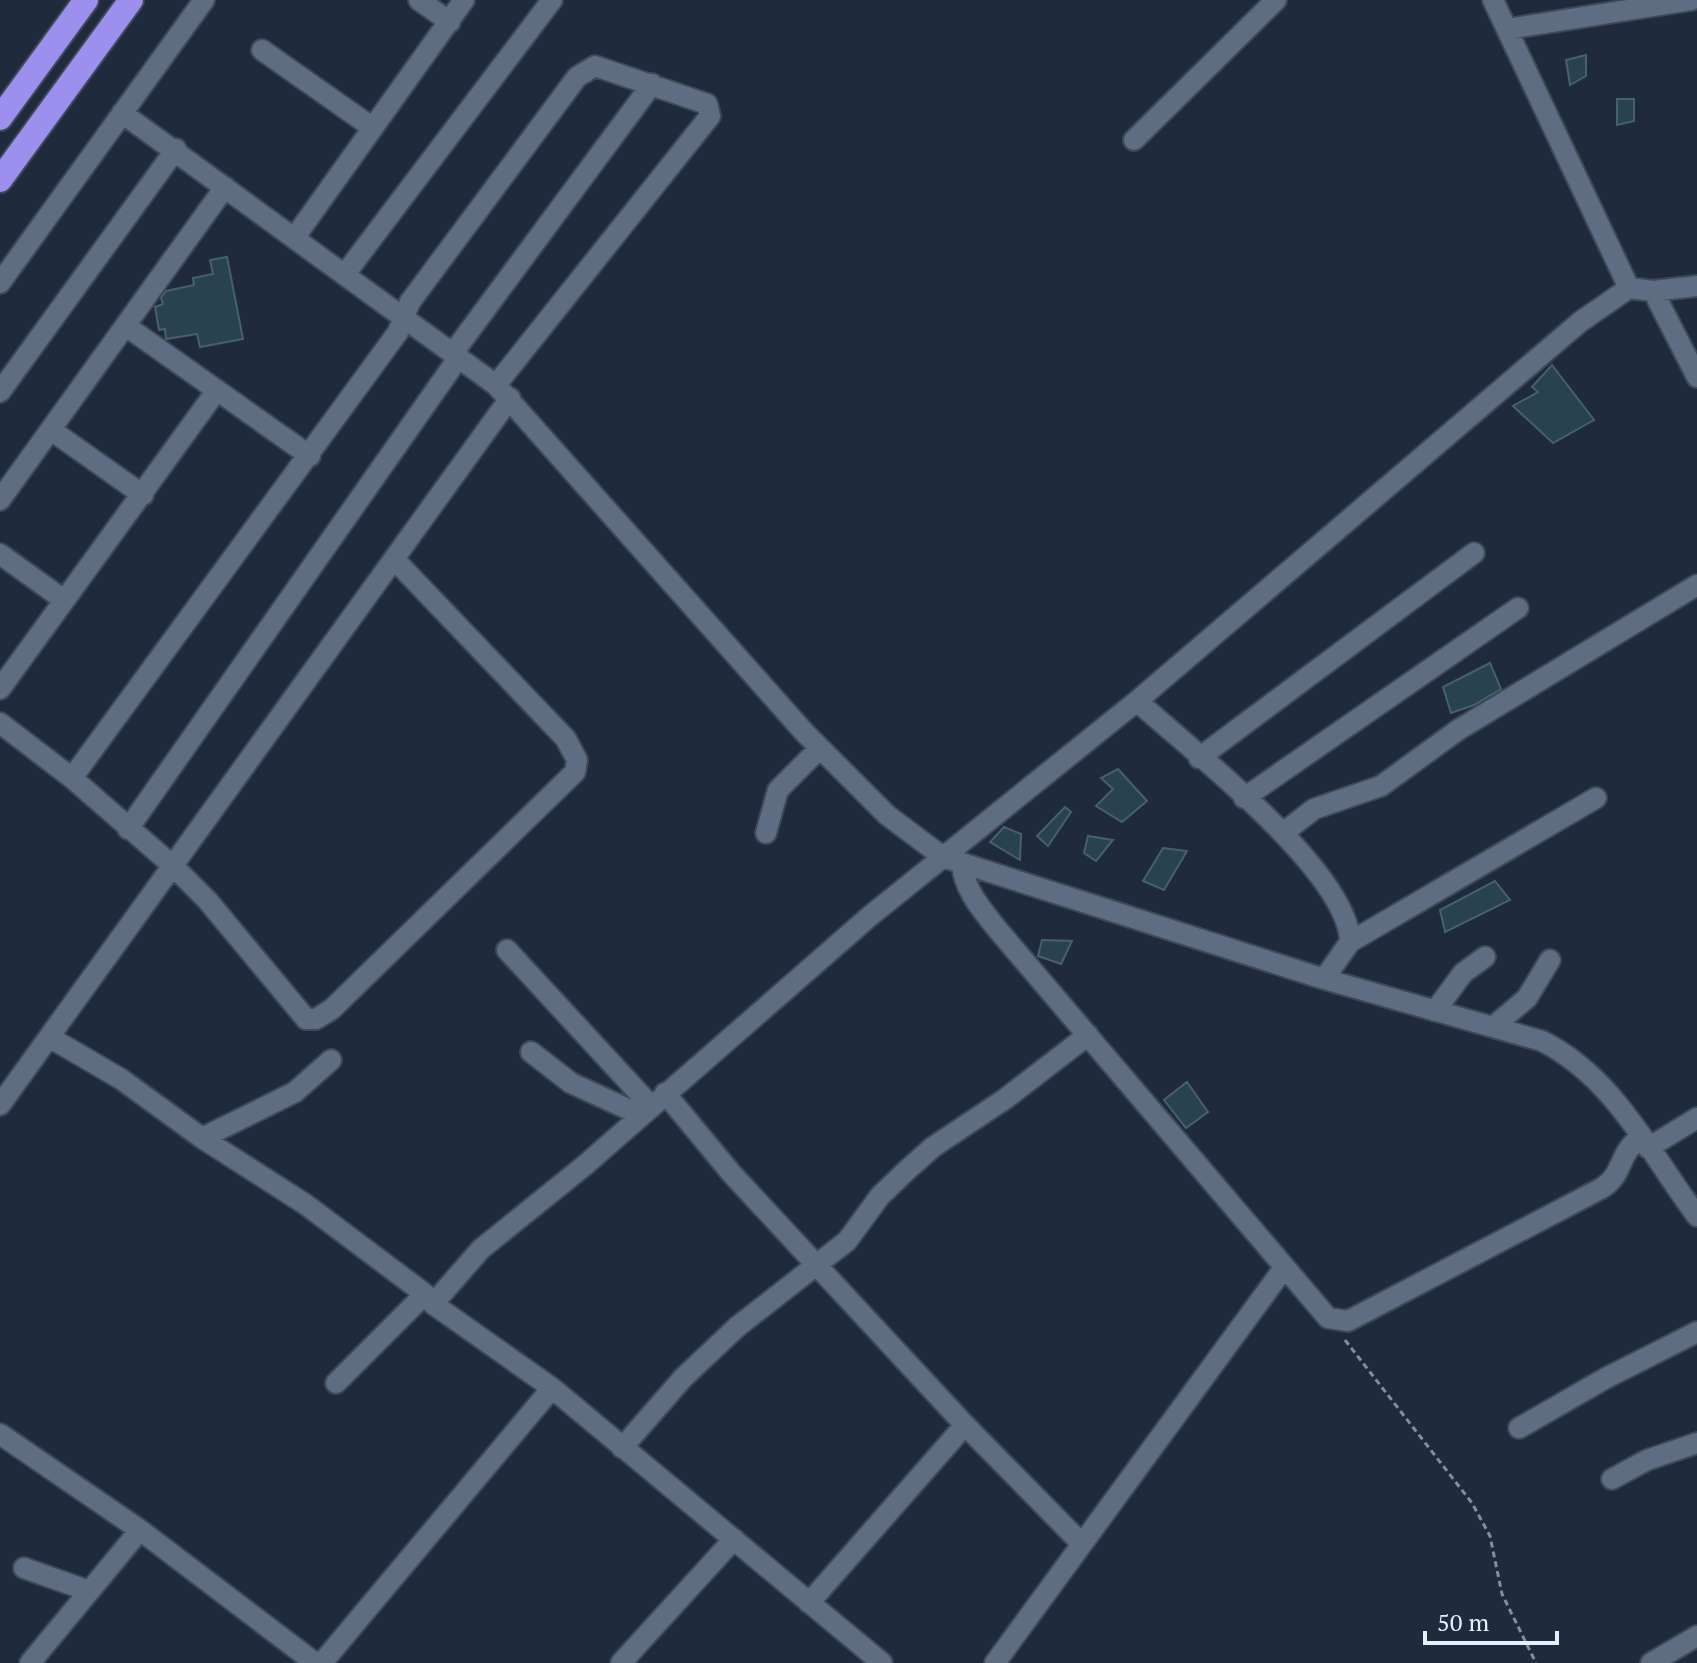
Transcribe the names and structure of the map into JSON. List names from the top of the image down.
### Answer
{
  "scale_bar": "50 m"
}
